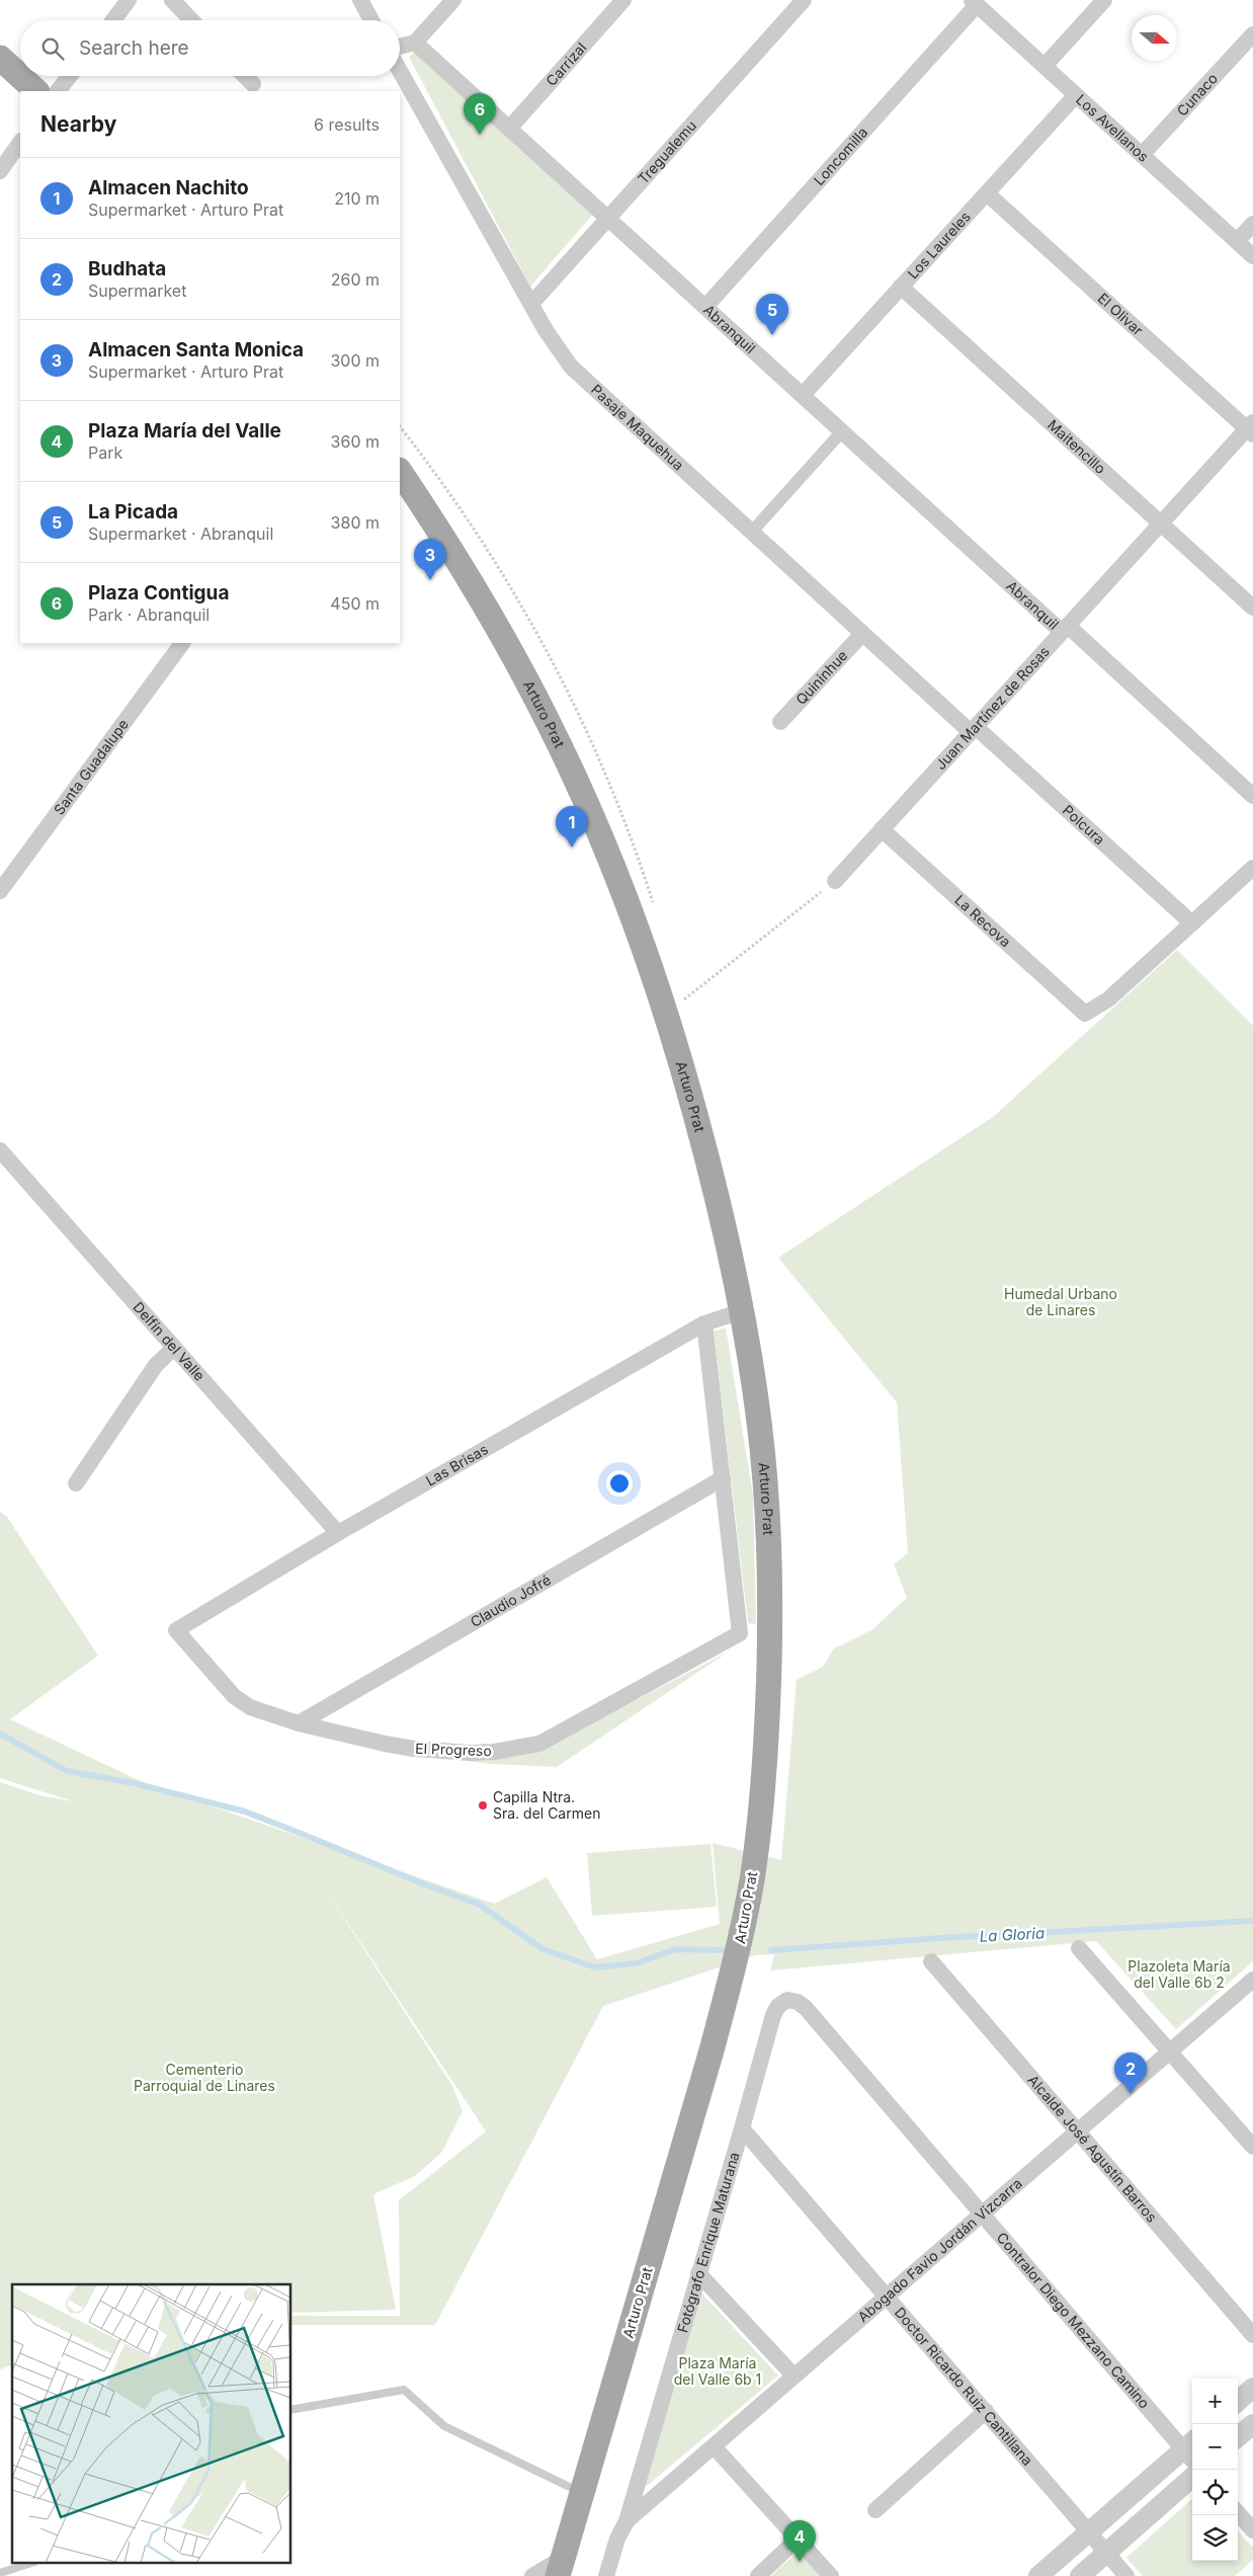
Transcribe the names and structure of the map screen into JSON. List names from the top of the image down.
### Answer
{
  "streets": {
    "main road": ["Arturo Prat"],
    "street": [
      "Carrizal",
      "Cunaco",
      "Los Avellanos",
      "Tregualemu",
      "Loncomilla",
      "Los Laureles",
      "El Olivar",
      "Abranquil",
      "Pasaje Maquehua",
      "Maitencillo",
      "Quininhue",
      "Juan Martínez de Rosas",
      "Santa Guadalupe",
      "Polcura",
      "La Recova",
      "Delfín del Valle",
      "Las Brisas",
      "Claudio Jofré",
      "El Progreso",
      "Alcalde José Agustín Barros",
      "Fotógrafo Enrique Maturana",
      "Abogado Favio Jordán Vizcarra",
      "Contralor Diego Mezzano Camino",
      "Doctor Ricardo Ruiz Cantillana"
    ]
  },
  "crossings": [
    ["Carrizal", "Abranquil"],
    ["Cunaco", "Los Avellanos"],
    ["Los Avellanos", "Loncomilla"],
    ["Los Avellanos", "Los Laureles"],
    ["Tregualemu", "Abranquil"],
    ["Tregualemu", "Pasaje Maquehua"],
    ["Loncomilla", "Abranquil"],
    ["Los Laureles", "El Olivar"],
    ["Los Laureles", "Abranquil"],
    ["Los Laureles", "Maitencillo"],
    ["El Olivar", "Juan Martínez de Rosas"],
    ["Abranquil", "Juan Martínez de Rosas"],
    ["Pasaje Maquehua", "Quininhue"],
    ["Pasaje Maquehua", "Juan Martínez de Rosas"],
    ["Pasaje Maquehua", "Polcura"],
    ["Maitencillo", "Juan Martínez de Rosas"],
    ["Juan Martínez de Rosas", "Polcura"],
    ["Juan Martínez de Rosas", "La Recova"],
    ["Arturo Prat", "Las Brisas"],
    ["Polcura", "La Recova"],
    ["Delfín del Valle", "Las Brisas"],
    ["Las Brisas", "El Progreso"],
    ["Claudio Jofré", "El Progreso"],
    ["Alcalde José Agustín Barros", "Abogado Favio Jordán Vizcarra"],
    ["Fotógrafo Enrique Maturana", "Abogado Favio Jordán Vizcarra"],
    ["Fotógrafo Enrique Maturana", "Contralor Diego Mezzano Camino"],
    ["Fotógrafo Enrique Maturana", "Doctor Ricardo Ruiz Cantillana"],
    ["Abogado Favio Jordán Vizcarra", "Contralor Diego Mezzano Camino"],
    ["Abogado Favio Jordán Vizcarra", "Doctor Ricardo Ruiz Cantillana"]
  ],
  "water": ["La Gloria"],
  "parks": [
    "Humedal Urbano de Linares",
    "Plazoleta María del Valle 6b 2",
    "Cementerio Parroquial de Linares",
    "Plaza María del Valle 6b 1"
  ],
  "places": ["Capilla Ntra. Sra. del Carmen"],
  "north": "right",
  "page": {
    "search": "Search here",
    "heading": ["Nearby", "6 results"],
    "pins": [
      "6",
      "5",
      "3",
      "1",
      "2",
      "4"
    ],
    "list": [
      {
        "mark": "1",
        "name": "Almacen Nachito",
        "note": "Supermarket · Arturo Prat",
        "value": "210 m"
      },
      {
        "mark": "2",
        "name": "Budhata",
        "note": "Supermarket",
        "value": "260 m"
      },
      {
        "mark": "3",
        "name": "Almacen Santa Monica",
        "note": "Supermarket · Arturo Prat",
        "value": "300 m"
      },
      {
        "mark": "4",
        "name": "Plaza María del Valle",
        "note": "Park",
        "value": "360 m"
      },
      {
        "mark": "5",
        "name": "La Picada",
        "note": "Supermarket · Abranquil",
        "value": "380 m"
      },
      {
        "mark": "6",
        "name": "Plaza Contigua",
        "note": "Park · Abranquil",
        "value": "450 m"
      }
    ],
    "map_buttons": ["+", "−"]
  }
}
